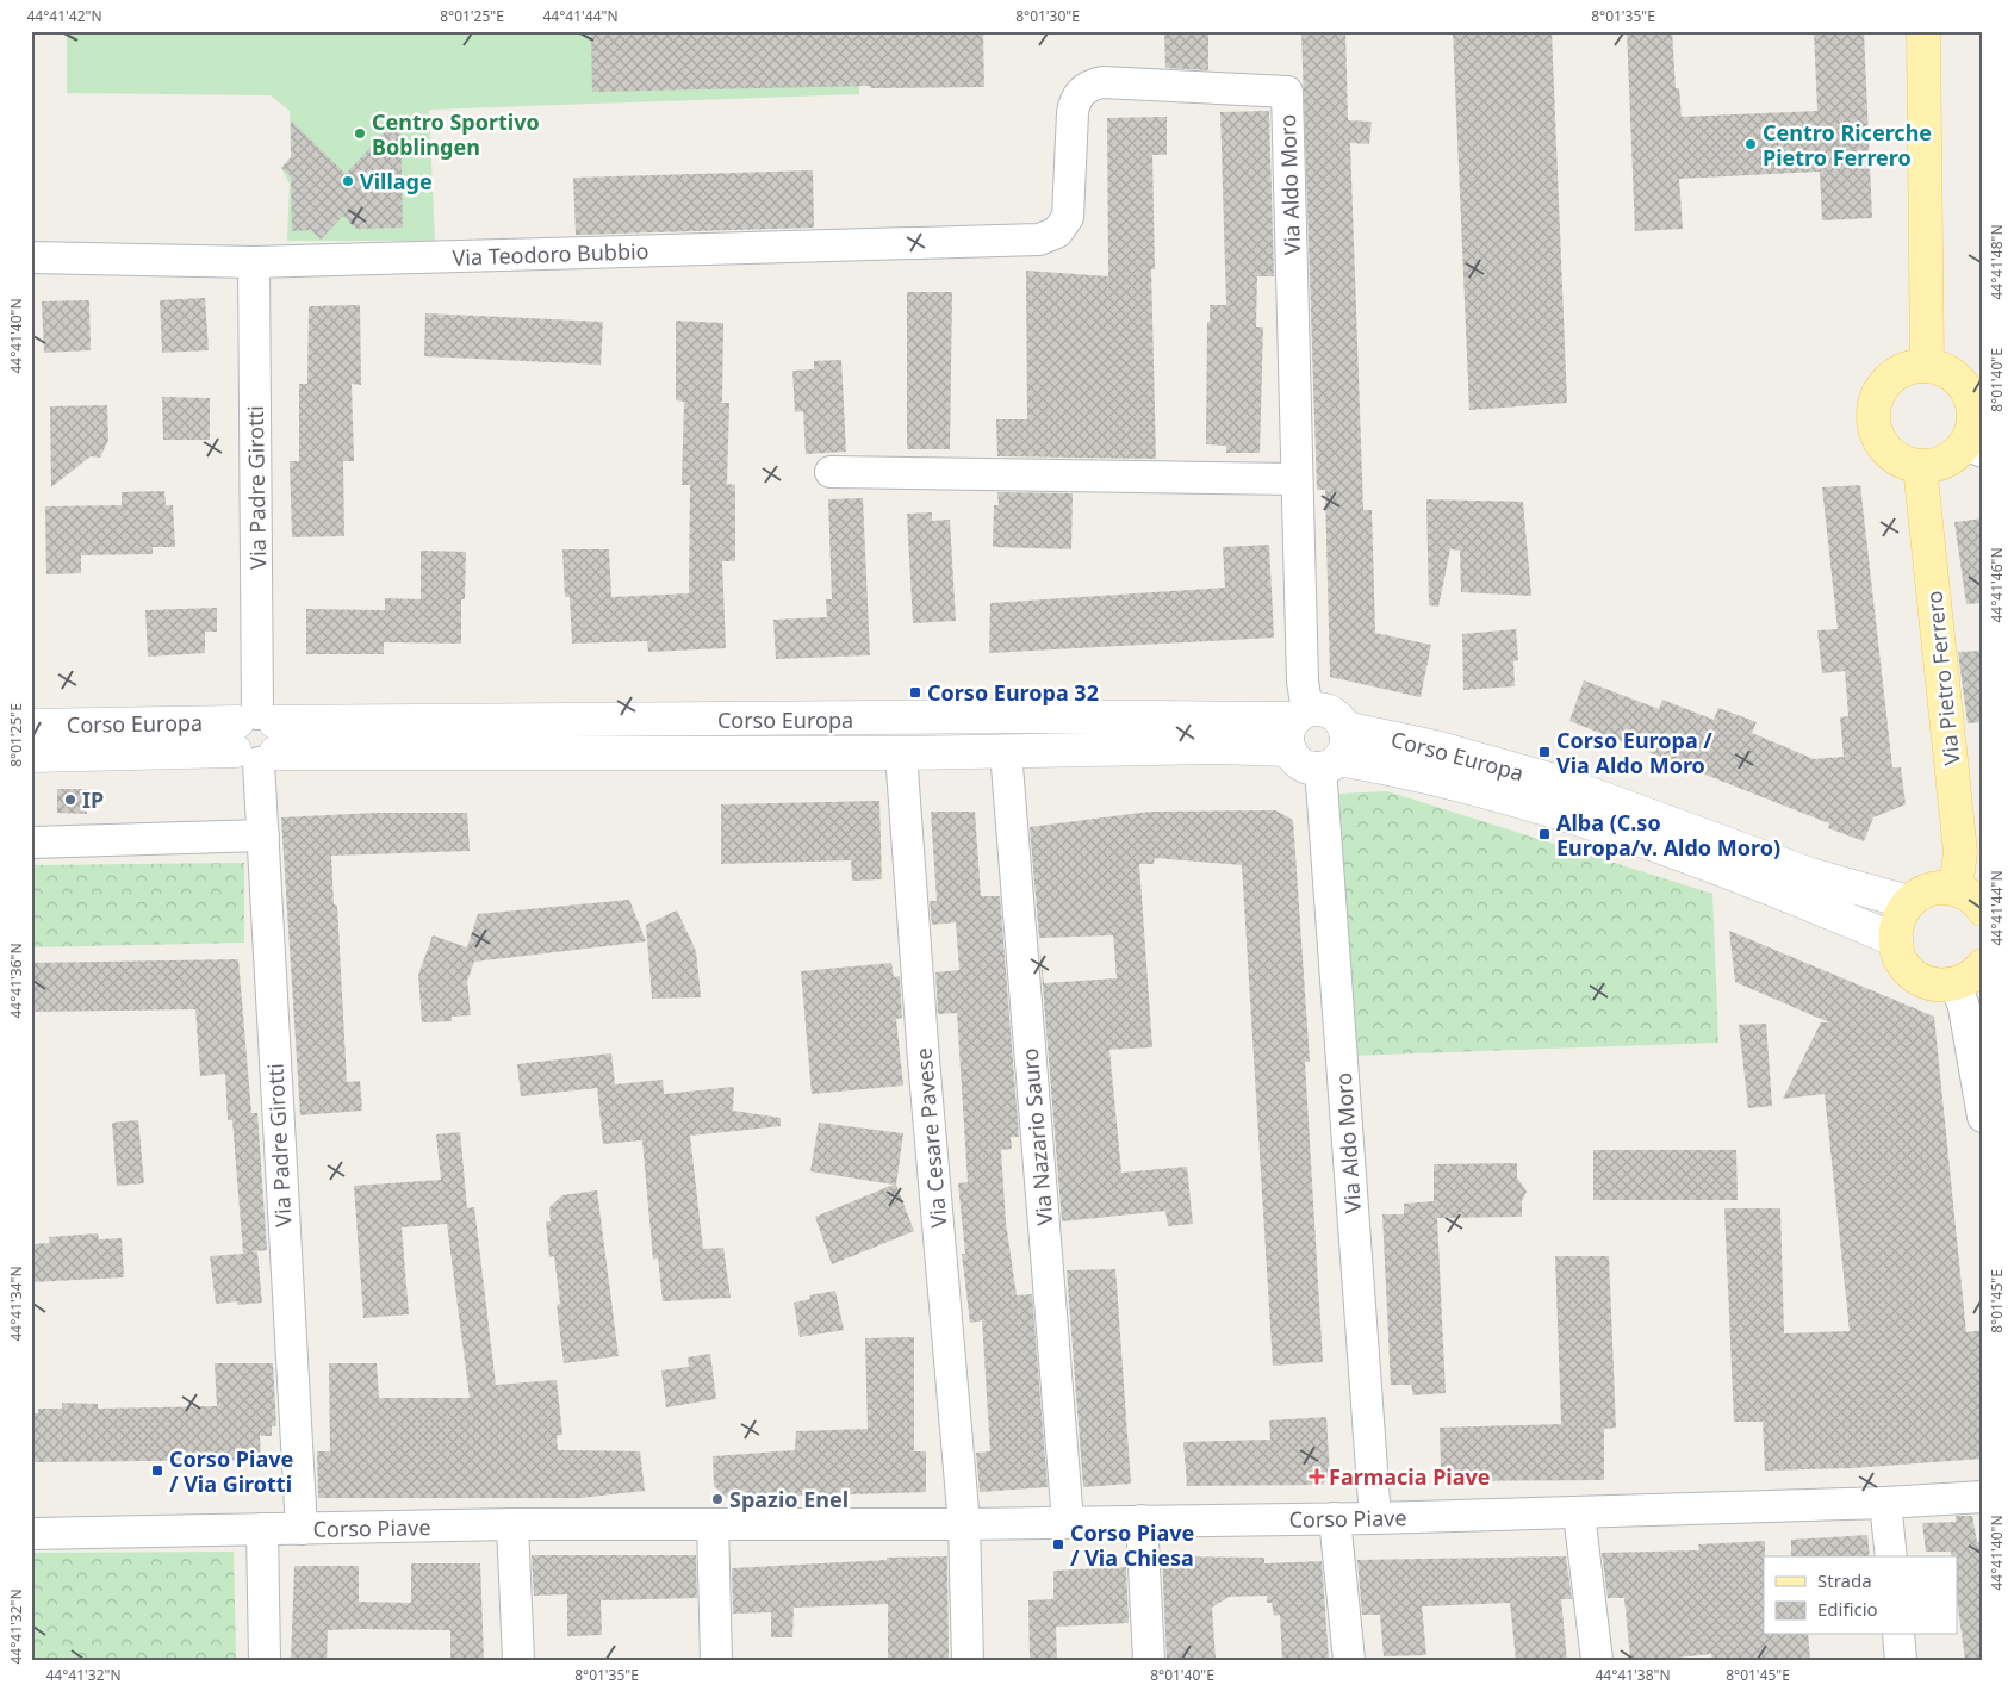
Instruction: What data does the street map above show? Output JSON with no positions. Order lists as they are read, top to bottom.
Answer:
{
  "streets": {
    "main road": ["Via Pietro Ferrero", "Corso Europa"],
    "street": [
      "Via Aldo Moro",
      "Via Teodoro Bubbio",
      "Via Padre Girotti",
      "Via Nazario Sauro",
      "Via Cesare Pavese",
      "Corso Piave"
    ]
  },
  "crossings": [
    ["Via Aldo Moro", "Via Teodoro Bubbio"],
    ["Via Aldo Moro", "Corso Europa"],
    ["Via Aldo Moro", "Corso Piave"],
    ["Via Teodoro Bubbio", "Via Padre Girotti"],
    ["Via Padre Girotti", "Corso Europa"],
    ["Via Padre Girotti", "Corso Piave"],
    ["Corso Europa", "Via Nazario Sauro"],
    ["Corso Europa", "Via Cesare Pavese"],
    ["Via Nazario Sauro", "Corso Piave"],
    ["Via Cesare Pavese", "Corso Piave"]
  ],
  "places": {
    "other": [
      "Centro Sportivo Boblingen",
      "Centro Ricerche Pietro Ferrero",
      "Village",
      "IP",
      "Spazio Enel"
    ],
    "transit": [
      "Corso Europa 32",
      "Corso Europa / Via Aldo Moro",
      "Alba (C.so Europa/v. Aldo Moro)",
      "Corso Piave / Via Girotti",
      "Corso Piave / Via Chiesa"
    ],
    "health": ["Farmacia Piave"]
  },
  "legend": ["Strada", "Edificio"],
  "coordinates": [
    "44°41'42\"N",
    "8°01'25\"E",
    "44°41'44\"N",
    "8°01'30\"E",
    "8°01'35\"E",
    "44°41'48\"N",
    "44°41'40\"N",
    "8°01'40\"E",
    "44°41'46\"N",
    "44°41'36\"N",
    "8°01'45\"E",
    "44°41'34\"N",
    "44°41'32\"N",
    "44°41'38\"N"
  ]
}
